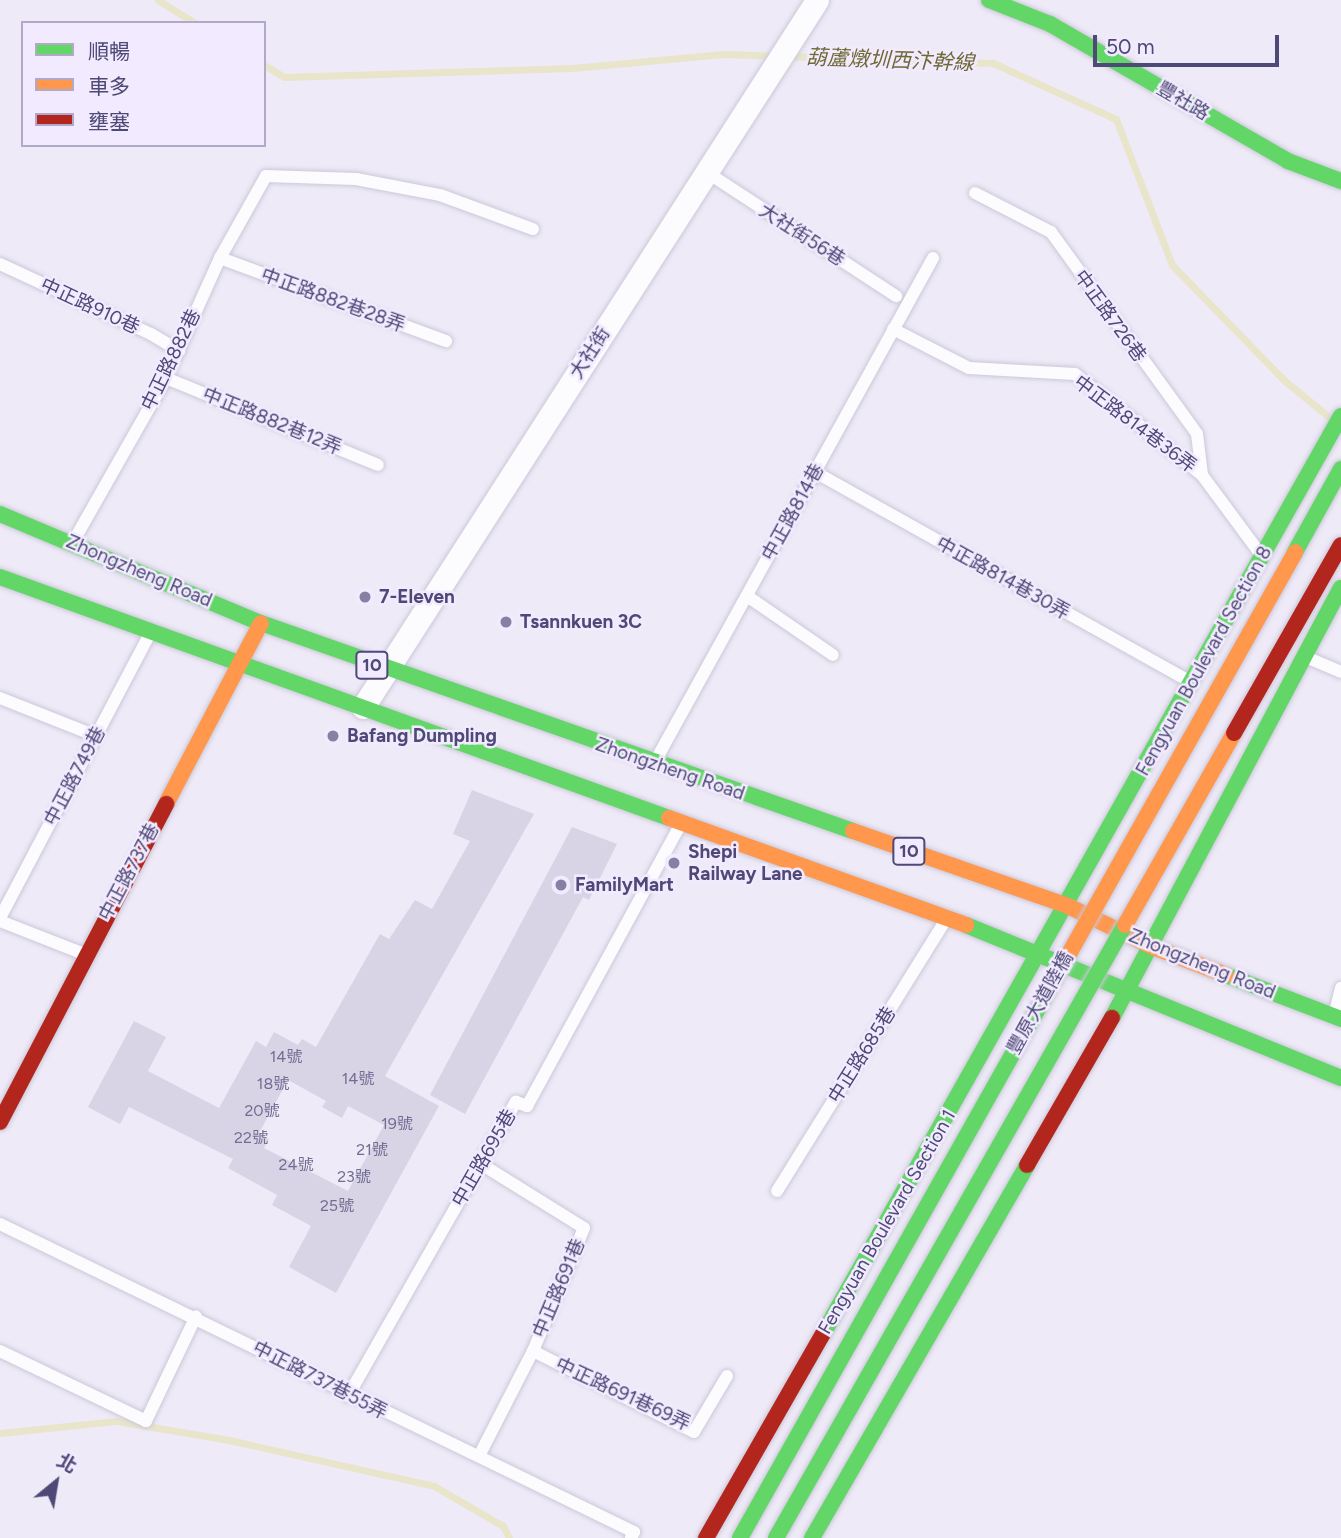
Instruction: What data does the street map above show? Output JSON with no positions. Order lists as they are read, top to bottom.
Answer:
{
  "streets": {
    "street": [
      "豐社路",
      "大社街",
      "Zhongzheng Road",
      "Fengyuan Boulevard Section 8",
      "10",
      "中正路737巷",
      "豐原大道陸橋",
      "Fengyuan Boulevard Section 1"
    ],
    "lane": [
      "大社街56巷",
      "中正路882巷28弄",
      "中正路910巷",
      "中正路726巷",
      "中正路882巷",
      "中正路882巷12弄",
      "中正路814巷36弄",
      "中正路814巷",
      "中正路814巷30弄",
      "中正路749巷",
      "中正路685巷",
      "中正路695巷",
      "中正路691巷",
      "中正路737巷55弄",
      "中正路691巷69弄"
    ]
  },
  "crossings": [
    ["大社街56巷", "大社街"],
    ["中正路882巷28弄", "中正路882巷"],
    ["中正路910巷", "中正路882巷"],
    ["中正路726巷", "中正路814巷36弄"],
    ["大社街", "Zhongzheng Road"],
    ["大社街", "10"],
    ["中正路882巷", "中正路882巷12弄"],
    ["中正路882巷", "Zhongzheng Road"],
    ["中正路814巷36弄", "中正路814巷"],
    ["中正路814巷36弄", "Fengyuan Boulevard Section 8"],
    ["中正路814巷", "Zhongzheng Road"],
    ["中正路814巷", "中正路814巷30弄"],
    ["Zhongzheng Road", "Fengyuan Boulevard Section 8"],
    ["Zhongzheng Road", "中正路737巷"],
    ["Zhongzheng Road", "Fengyuan Boulevard Section 1"],
    ["中正路814巷30弄", "Fengyuan Boulevard Section 8"],
    ["Fengyuan Boulevard Section 8", "Fengyuan Boulevard Section 1"],
    ["10", "中正路749巷"],
    ["10", "中正路737巷"],
    ["10", "中正路685巷"],
    ["10", "中正路695巷"],
    ["10", "Fengyuan Boulevard Section 1"],
    ["中正路695巷", "中正路691巷"],
    ["中正路695巷", "中正路737巷55弄"],
    ["中正路691巷", "中正路737巷55弄"],
    ["中正路691巷", "中正路691巷69弄"]
  ],
  "water": ["葫蘆燉圳西汴幹線"],
  "places": [
    "7-Eleven",
    "Tsannkuen 3C",
    "Bafang Dumpling",
    "Shepi Railway Lane",
    "FamilyMart"
  ],
  "house_numbers": [
    "14號",
    "14號",
    "18號",
    "20號",
    "19號",
    "22號",
    "21號",
    "24號",
    "23號",
    "25號"
  ],
  "legend": ["順暢", "車多", "壅塞"],
  "scale_bar": "50 m",
  "north": "top right"
}
